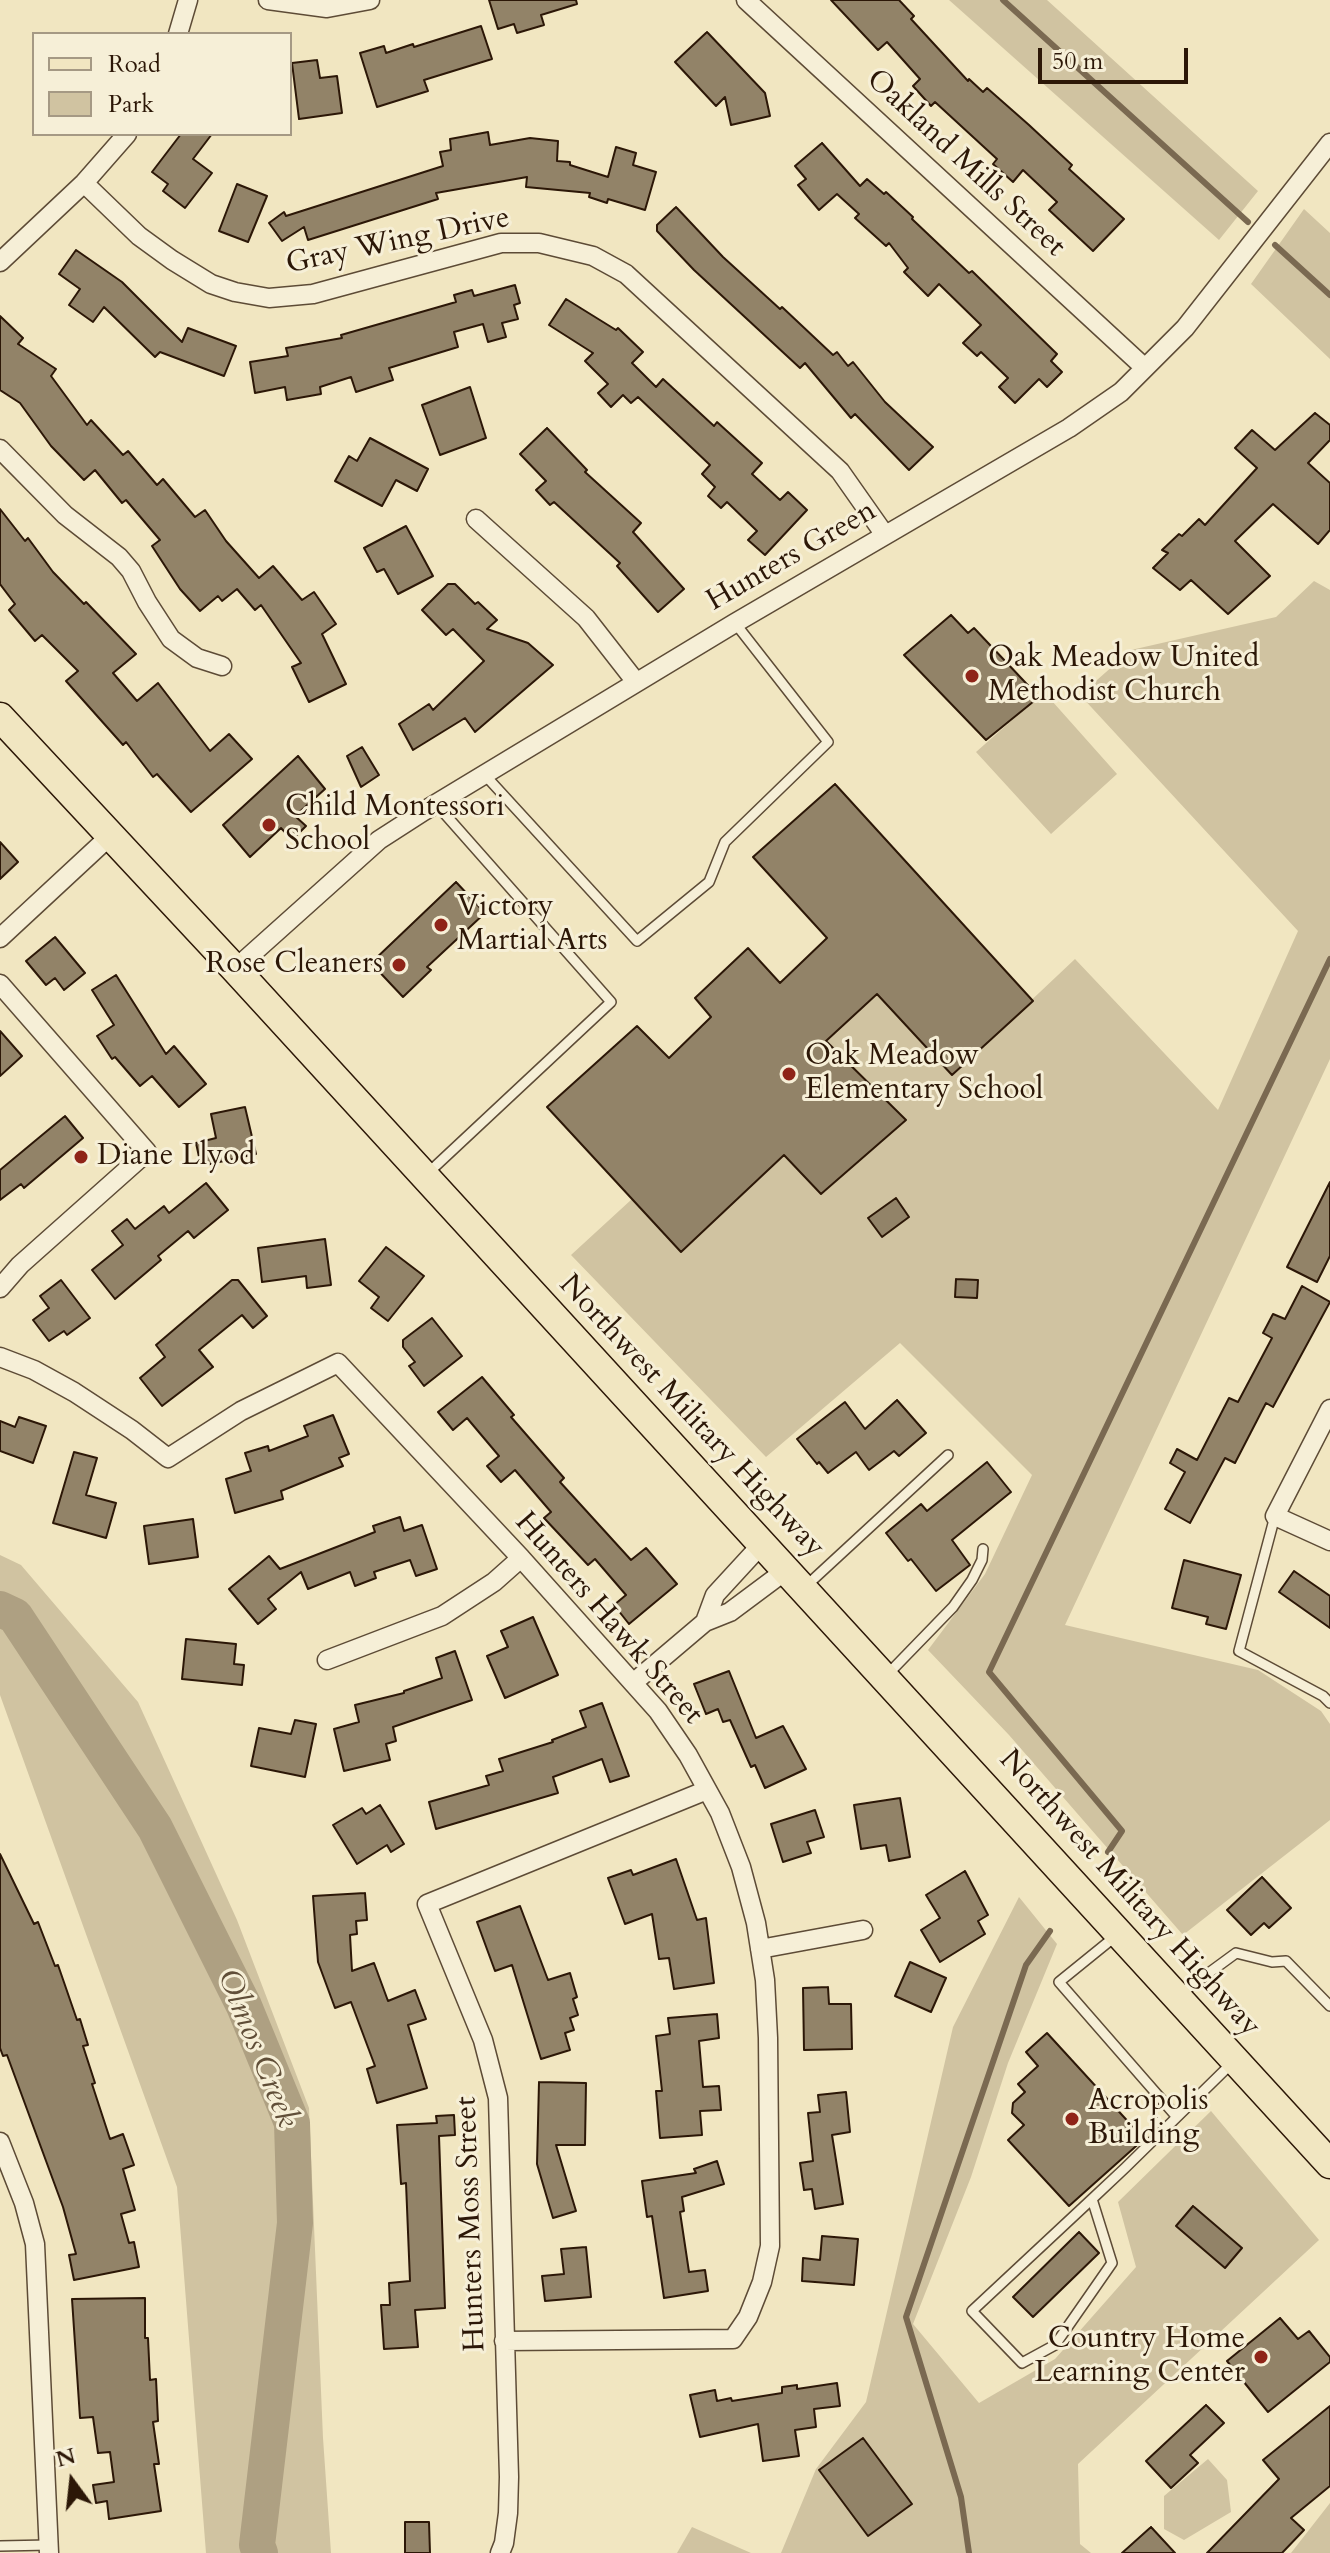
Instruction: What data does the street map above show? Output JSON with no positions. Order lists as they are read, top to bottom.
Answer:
{
  "streets": {
    "main road": ["Northwest Military Highway"],
    "street": [
      "Oakland Mills Street",
      "Gray Wing Drive",
      "Hunters Green",
      "Hunters Hawk Street",
      "Hunters Moss Street"
    ]
  },
  "crossings": [
    ["Oakland Mills Street", "Hunters Green"],
    ["Gray Wing Drive", "Hunters Green"],
    ["Hunters Green", "Northwest Military Highway"],
    ["Hunters Hawk Street", "Hunters Moss Street"]
  ],
  "water": ["Olmos Creek"],
  "places": [
    "Oak Meadow United Methodist Church",
    "Child Montessori School",
    "Victory Martial Arts",
    "Rose Cleaners",
    "Oak Meadow Elementary School",
    "Diane Llyod",
    "Acropolis Building",
    "Country Home Learning Center"
  ],
  "legend": ["Road", "Park"],
  "scale_bar": "50 m",
  "north": "top"
}
